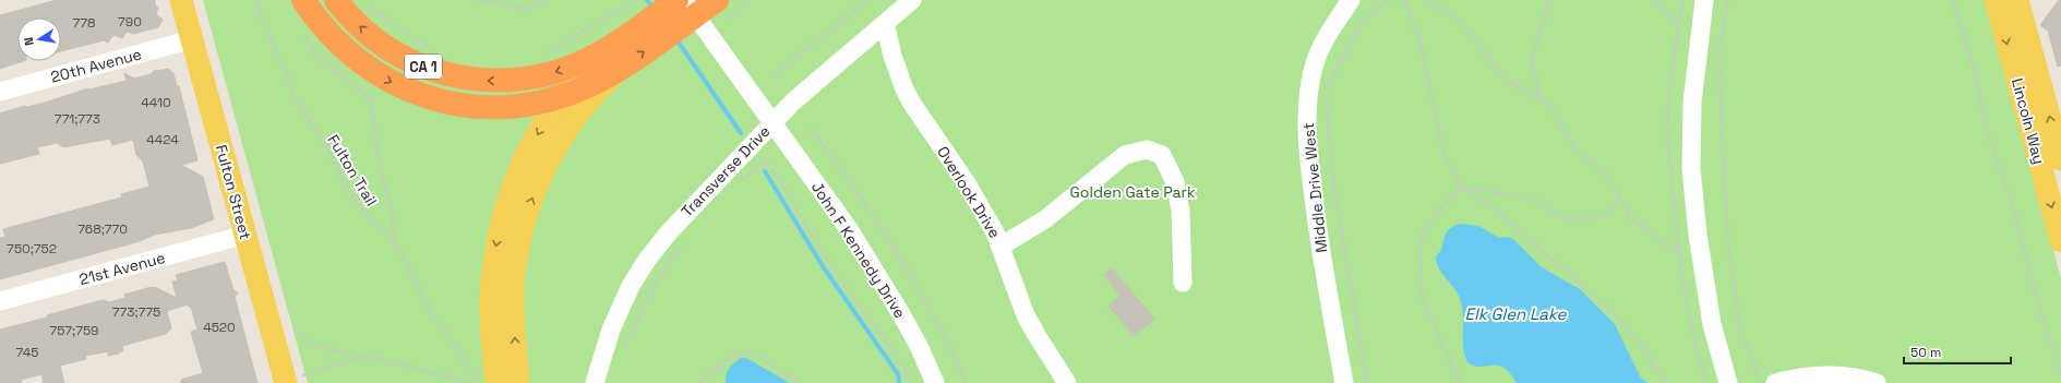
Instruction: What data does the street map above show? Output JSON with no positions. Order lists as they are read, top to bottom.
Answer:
{
  "streets": {
    "highway": ["CA 1"],
    "main road": ["Lincoln Way", "Fulton Street"],
    "street": [
      "20th Avenue",
      "Transverse Drive",
      "Middle Drive West",
      "Overlook Drive",
      "John F Kennedy Drive",
      "21st Avenue"
    ],
    "path": ["Fulton Trail"]
  },
  "crossings": [
    ["20th Avenue", "Fulton Street"],
    ["Transverse Drive", "Overlook Drive"],
    ["Transverse Drive", "John F Kennedy Drive"],
    ["Fulton Street", "21st Avenue"]
  ],
  "water": ["Elk Glen Lake"],
  "parks": ["Golden Gate Park"],
  "house_numbers": [
    "790",
    "778",
    "4410",
    "771;773",
    "4424",
    "768;770",
    "750;752",
    "773;775",
    "4520",
    "757;759",
    "745"
  ],
  "scale_bar": "50 m",
  "north": "left"
}
